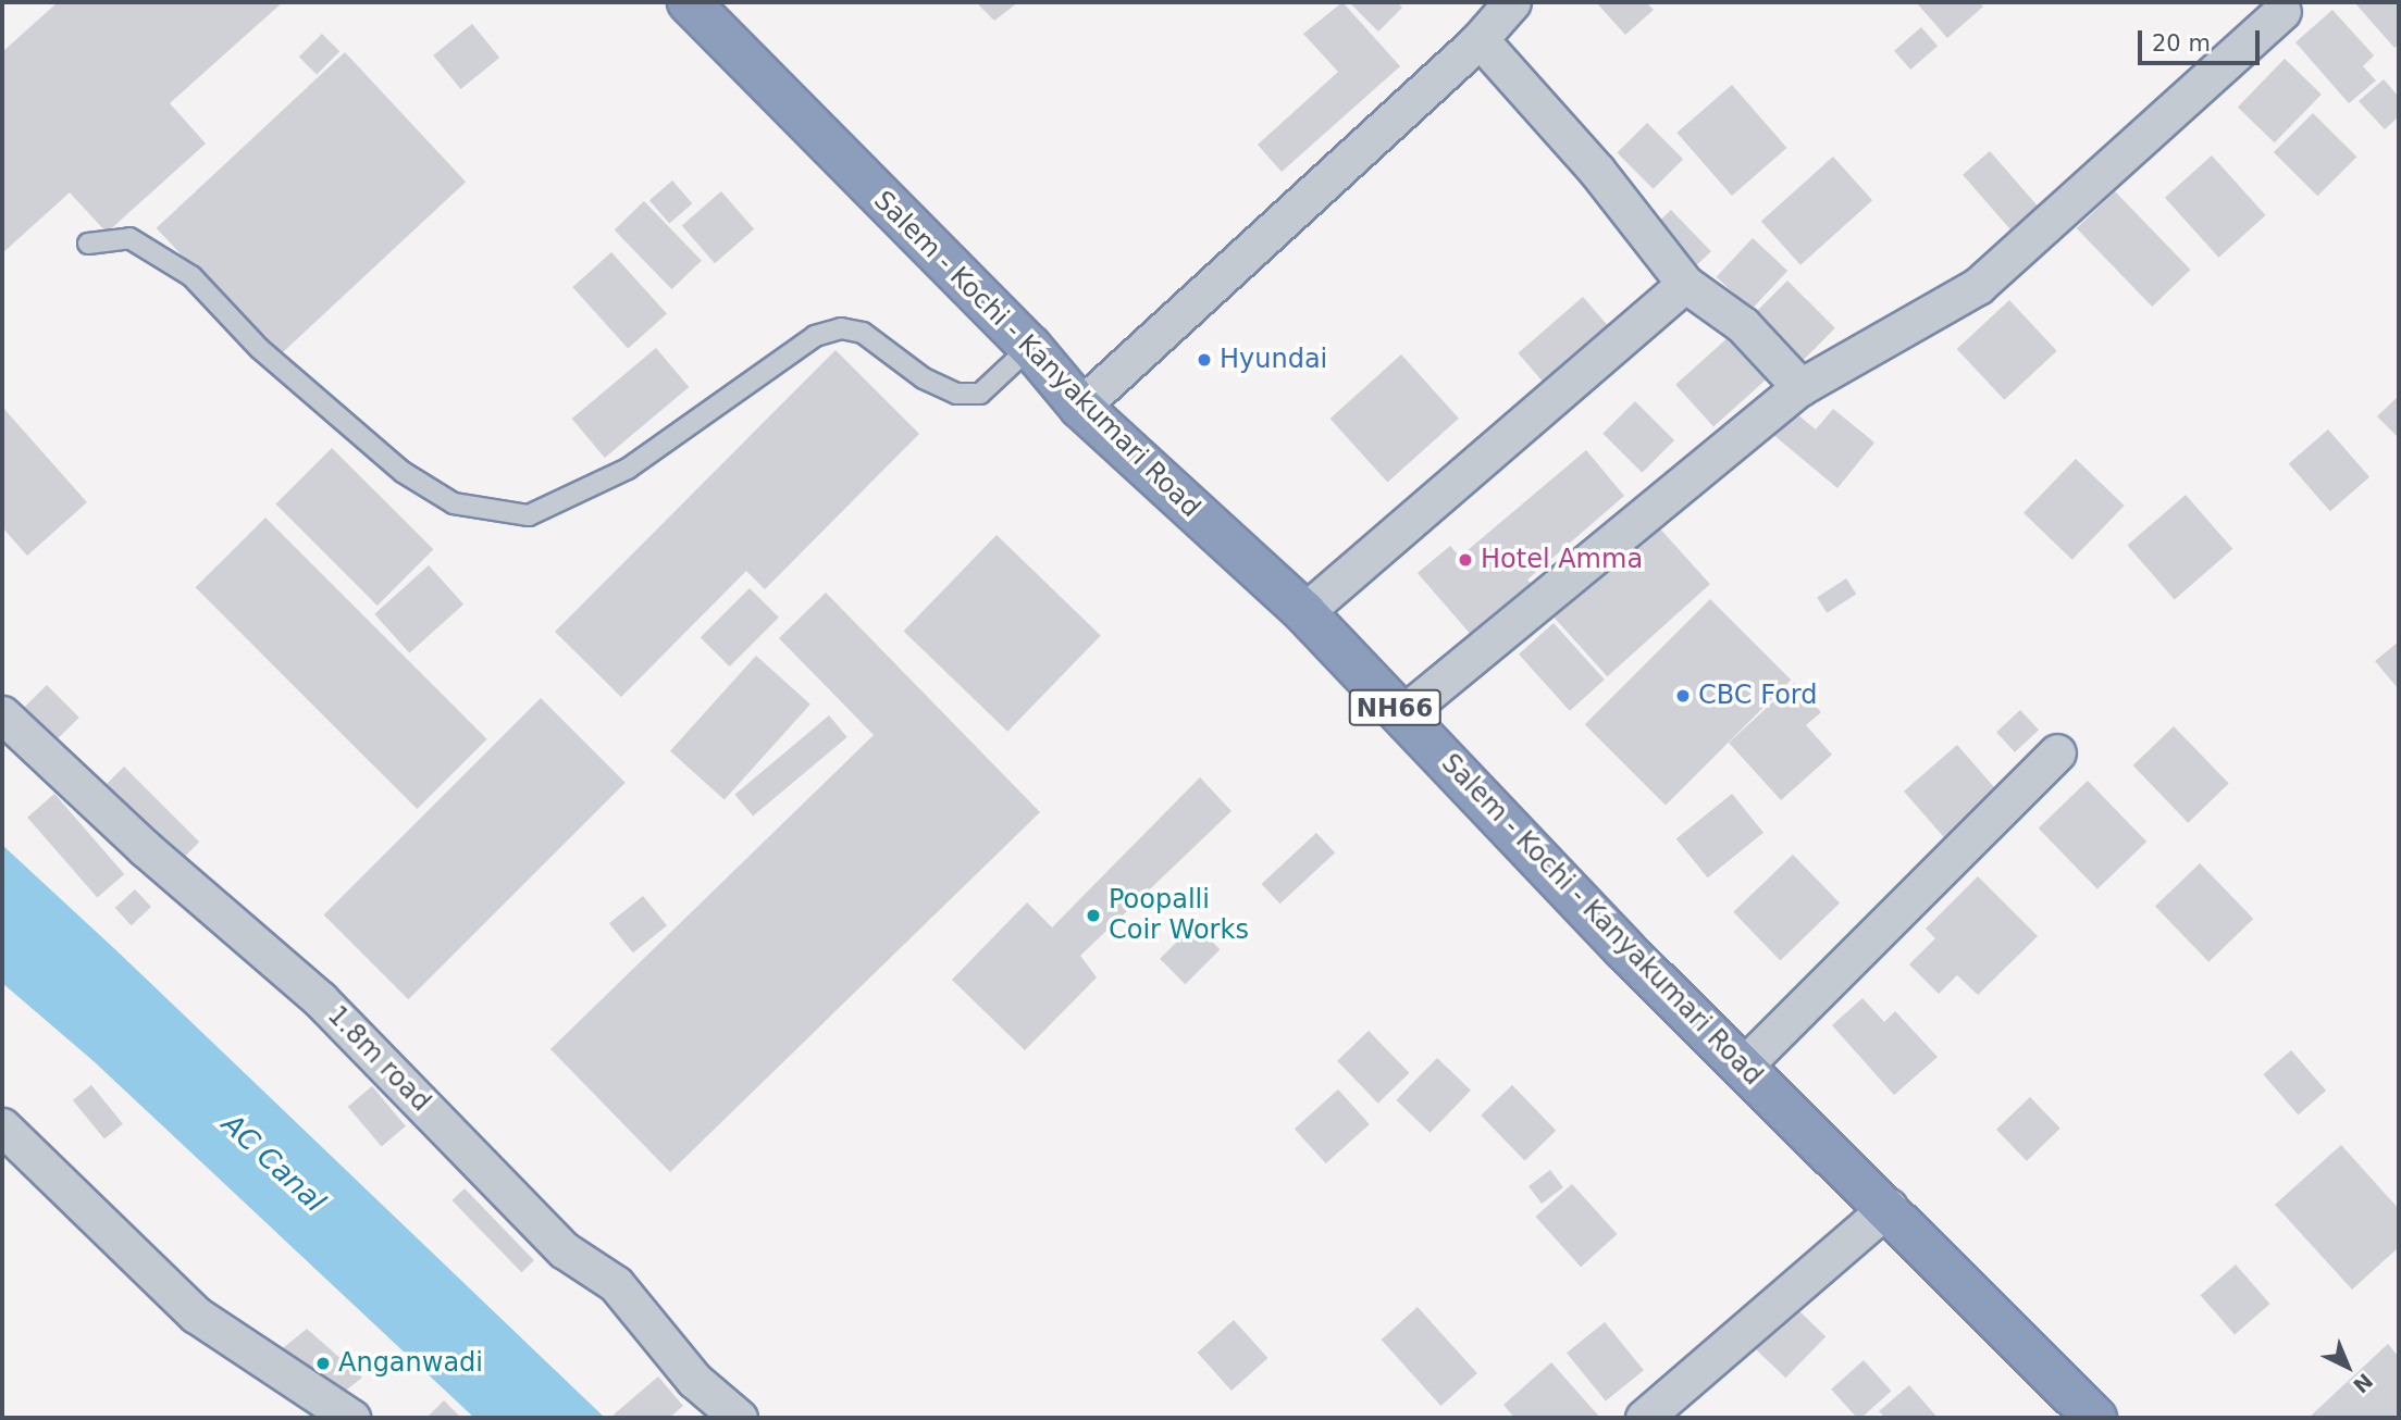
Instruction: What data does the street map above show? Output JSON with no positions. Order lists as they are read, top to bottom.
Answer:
{
  "streets": {
    "highway": ["Salem - Kochi - Kanyakumari Road", "NH66"],
    "street": ["1.8m road"]
  },
  "water": ["AC Canal"],
  "places": [
    "Hyundai",
    "Hotel Amma",
    "CBC Ford",
    "Poopalli Coir Works",
    "Anganwadi"
  ],
  "scale_bar": "20 m",
  "north": "bottom right"
}
